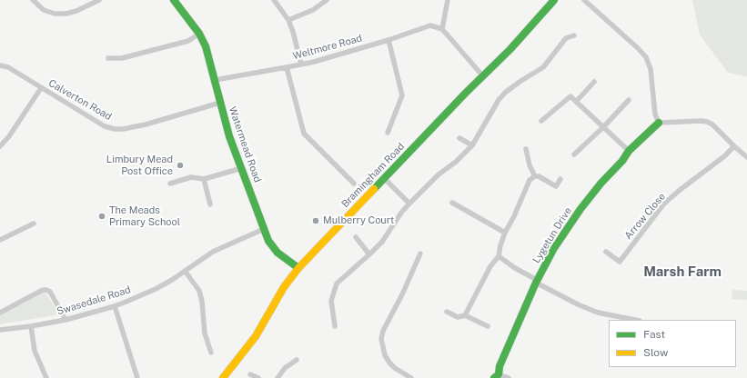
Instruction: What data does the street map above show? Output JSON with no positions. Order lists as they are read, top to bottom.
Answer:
{
  "streets": {
    "street": [
      "Weltmore Road",
      "Calverton Road",
      "Watermead Road",
      "Bramingham Road",
      "Arrow Close",
      "Lygetun Drive",
      "Swasedale Road"
    ]
  },
  "crossings": [
    ["Weltmore Road", "Watermead Road"],
    ["Calverton Road", "Watermead Road"],
    ["Watermead Road", "Bramingham Road"],
    ["Watermead Road", "Swasedale Road"]
  ],
  "districts": ["Marsh Farm"],
  "places": ["Limbury Mead Post Office", "The Meads Primary School", "Mulberry Court"],
  "legend": ["Fast", "Slow"]
}
